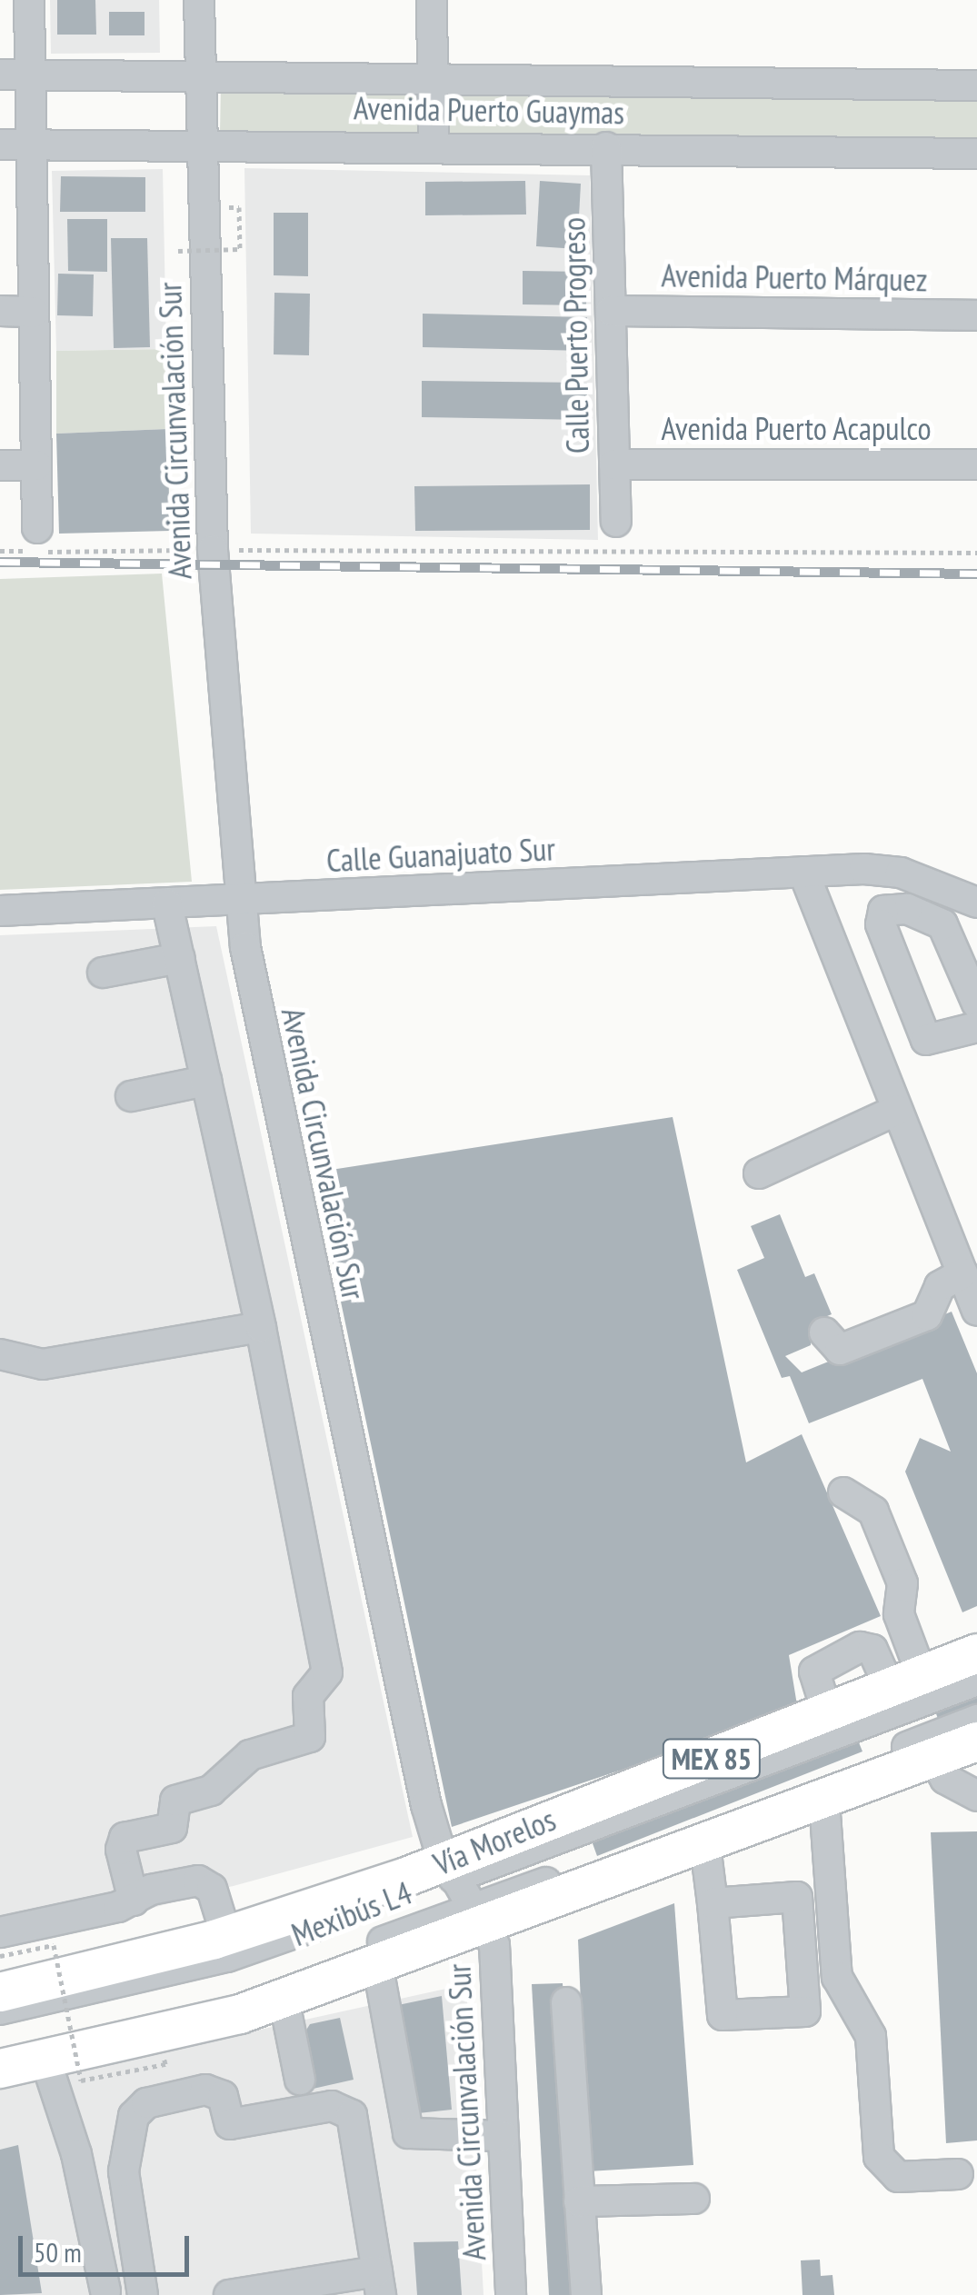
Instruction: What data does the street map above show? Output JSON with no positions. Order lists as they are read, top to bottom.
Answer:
{
  "streets": {
    "main road": ["MEX 85", "Vía Morelos"],
    "street": [
      "Avenida Puerto Guaymas",
      "Avenida Puerto Márquez",
      "Calle Puerto Progreso",
      "Avenida Puerto Acapulco",
      "Avenida Circunvalación Sur",
      "Calle Guanajuato Sur",
      "Mexibús L4"
    ]
  },
  "crossings": [
    ["Avenida Puerto Guaymas", "Calle Puerto Progreso"],
    ["Avenida Puerto Guaymas", "Avenida Circunvalación Sur"],
    ["Avenida Puerto Márquez", "Calle Puerto Progreso"],
    ["Calle Puerto Progreso", "Avenida Puerto Acapulco"],
    ["Avenida Circunvalación Sur", "Calle Guanajuato Sur"],
    ["Avenida Circunvalación Sur", "MEX 85"],
    ["Avenida Circunvalación Sur", "Vía Morelos"],
    ["Avenida Circunvalación Sur", "Mexibús L4"],
    ["MEX 85", "Mexibús L4"],
    ["Vía Morelos", "Mexibús L4"]
  ],
  "scale_bar": "50 m"
}
